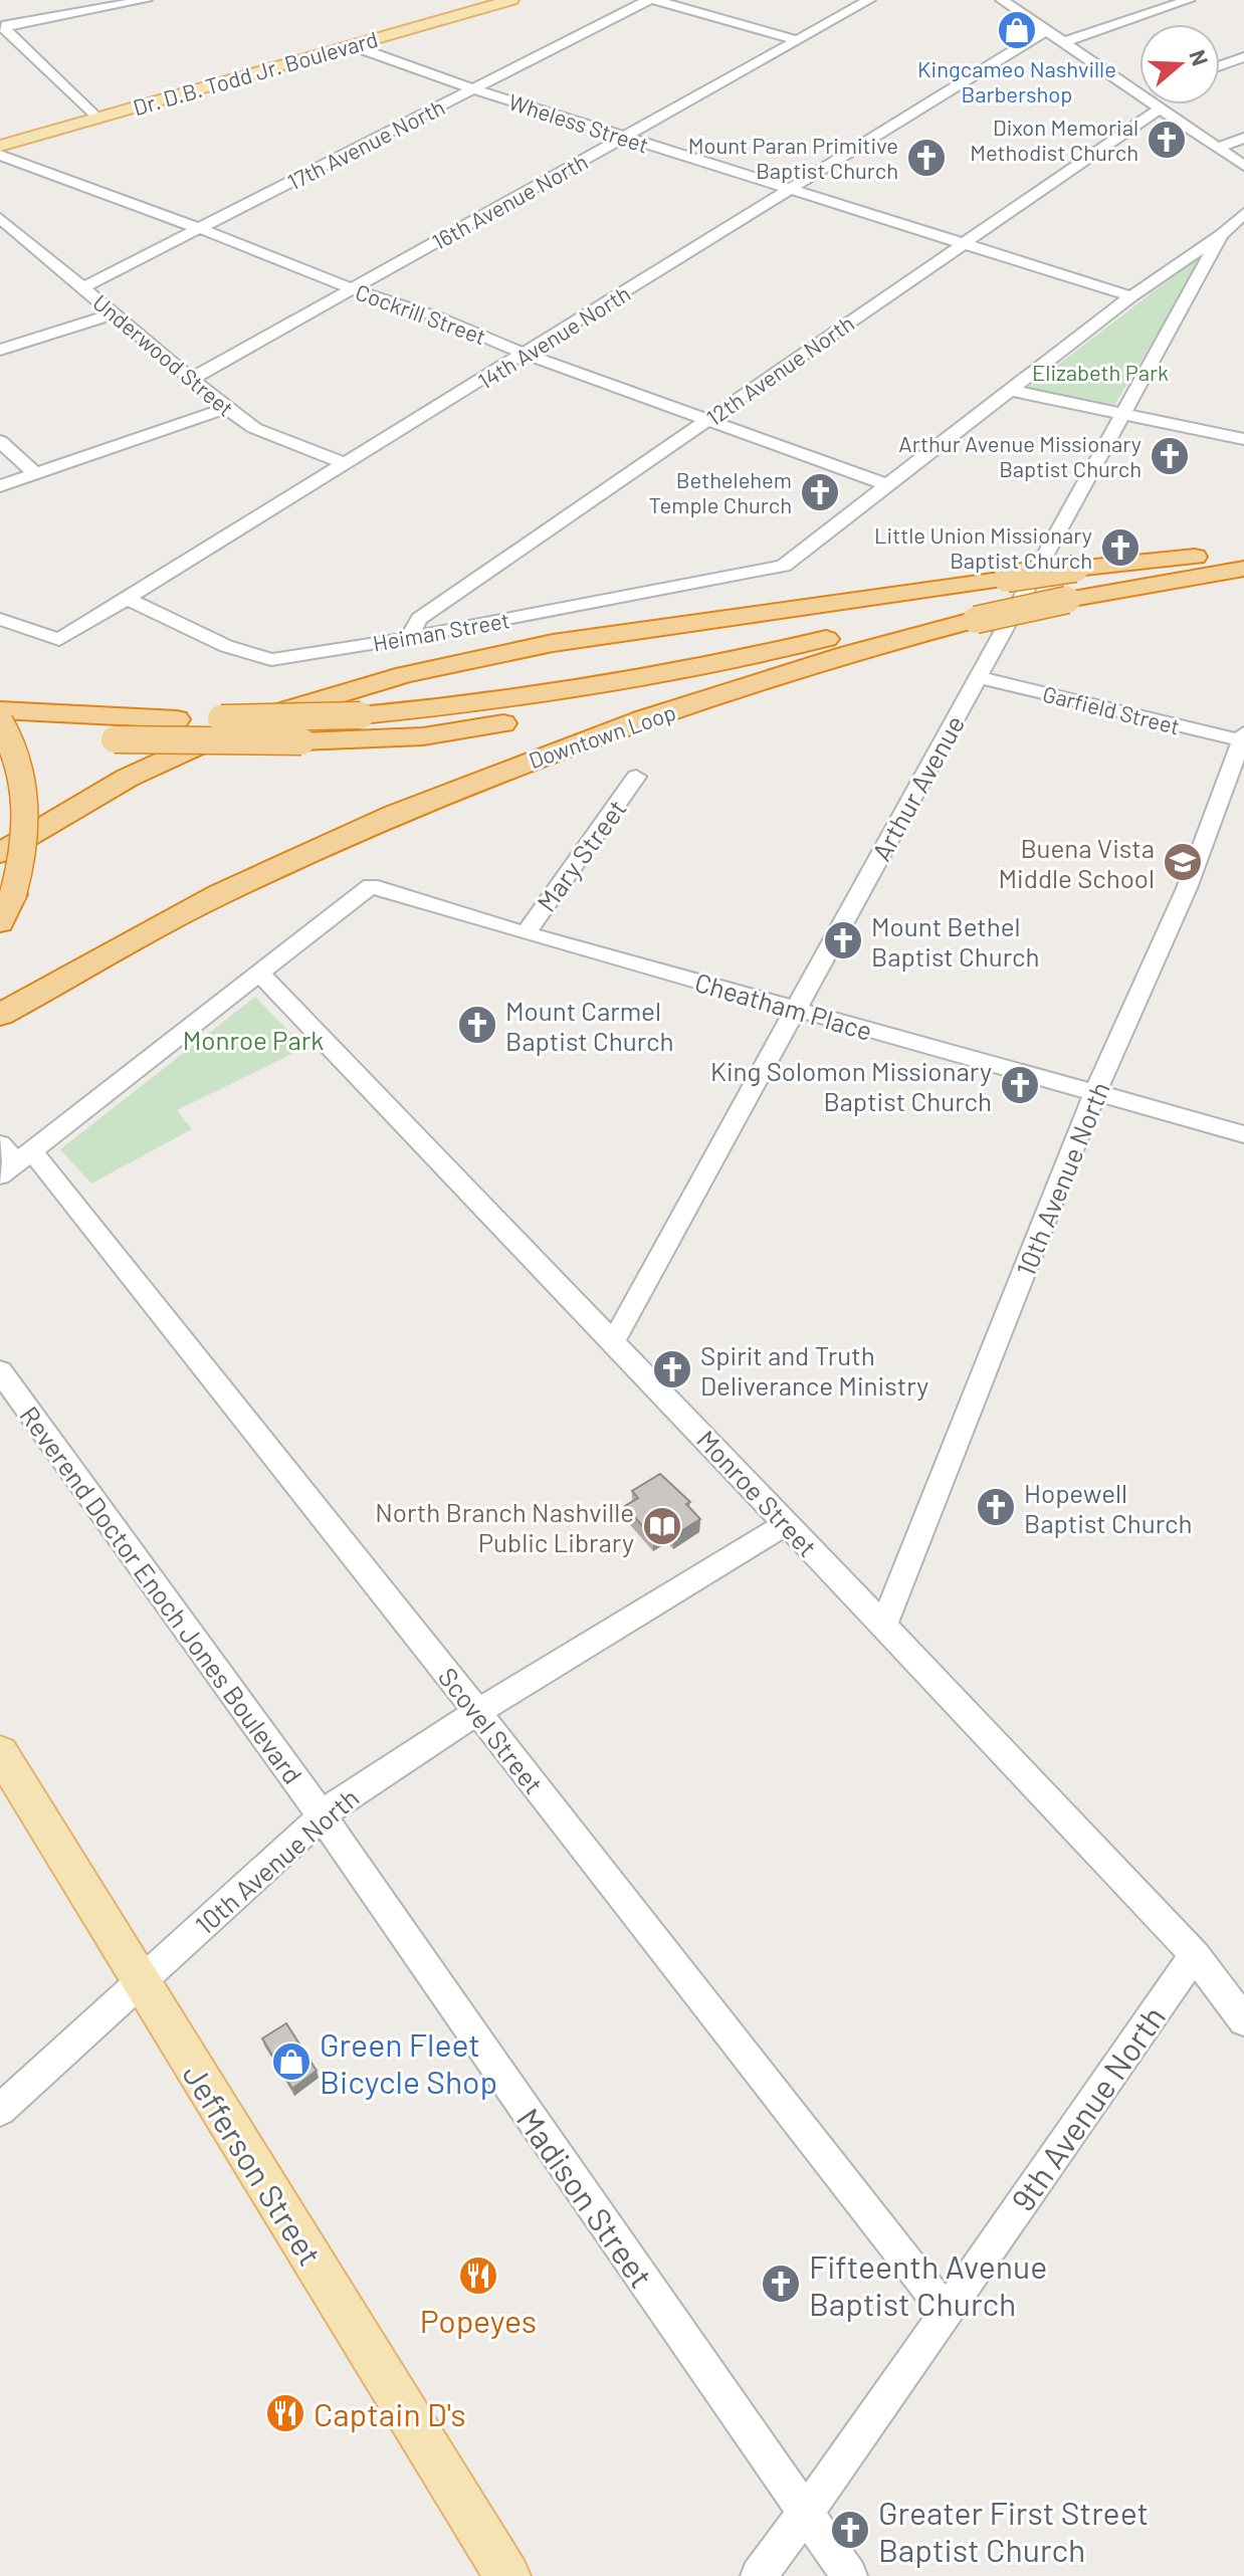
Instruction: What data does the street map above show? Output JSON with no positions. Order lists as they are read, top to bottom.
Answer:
{
  "streets": {
    "highway": ["Downtown Loop"],
    "main road": ["Dr. D.B. Todd Jr. Boulevard", "Jefferson Street"],
    "street": [
      "Wheless Street",
      "17th Avenue North",
      "16th Avenue North",
      "Cockrill Street",
      "14th Avenue North",
      "Underwood Street",
      "12th Avenue North",
      "Heiman Street",
      "Garfield Street",
      "Arthur Avenue",
      "Mary Street",
      "Cheatham Place",
      "10th Avenue North",
      "Monroe Street",
      "Reverend Doctor Enoch Jones Boulevard",
      "Scovel Street",
      "9th Avenue North",
      "Madison Street"
    ]
  },
  "crossings": [
    ["Dr. D.B. Todd Jr. Boulevard", "Wheless Street"],
    ["Wheless Street", "17th Avenue North"],
    ["Wheless Street", "16th Avenue North"],
    ["Wheless Street", "14th Avenue North"],
    ["Wheless Street", "12th Avenue North"],
    ["Wheless Street", "Heiman Street"],
    ["17th Avenue North", "Cockrill Street"],
    ["17th Avenue North", "Underwood Street"],
    ["16th Avenue North", "Cockrill Street"],
    ["16th Avenue North", "Underwood Street"],
    ["Cockrill Street", "14th Avenue North"],
    ["Cockrill Street", "12th Avenue North"],
    ["Cockrill Street", "Heiman Street"],
    ["14th Avenue North", "Underwood Street"],
    ["14th Avenue North", "Heiman Street"],
    ["12th Avenue North", "Heiman Street"],
    ["Heiman Street", "Arthur Avenue"],
    ["Garfield Street", "Arthur Avenue"],
    ["Garfield Street", "10th Avenue North"],
    ["Arthur Avenue", "Cheatham Place"],
    ["Arthur Avenue", "Monroe Street"],
    ["Mary Street", "Cheatham Place"],
    ["Cheatham Place", "10th Avenue North"],
    ["Cheatham Place", "Monroe Street"],
    ["10th Avenue North", "Monroe Street"],
    ["10th Avenue North", "Reverend Doctor Enoch Jones Boulevard"],
    ["10th Avenue North", "Scovel Street"],
    ["10th Avenue North", "Jefferson Street"],
    ["10th Avenue North", "Madison Street"],
    ["Monroe Street", "9th Avenue North"],
    ["Reverend Doctor Enoch Jones Boulevard", "Madison Street"],
    ["Scovel Street", "9th Avenue North"],
    ["9th Avenue North", "Madison Street"]
  ],
  "parks": ["Elizabeth Park", "Monroe Park"],
  "places": {
    "shop": ["Kingcameo Nashville Barbershop", "Green Fleet Bicycle Shop"],
    "church": [
      "Dixon Memorial Methodist Church",
      "Mount Paran Primitive Baptist Church",
      "Arthur Avenue Missionary Baptist Church",
      "Bethelehem Temple Church",
      "Little Union Missionary Baptist Church",
      "Mount Bethel Baptist Church",
      "Mount Carmel Baptist Church",
      "King Solomon Missionary Baptist Church",
      "Spirit and Truth Deliverance Ministry",
      "Hopewell Baptist Church",
      "Fifteenth Avenue Baptist Church",
      "Greater First Street Baptist Church"
    ],
    "school or university": ["Buena Vista Middle School"],
    "library": ["North Branch Nashville Public Library"],
    "restaurant": ["Popeyes", "Captain D's"]
  },
  "north": "right"
}
